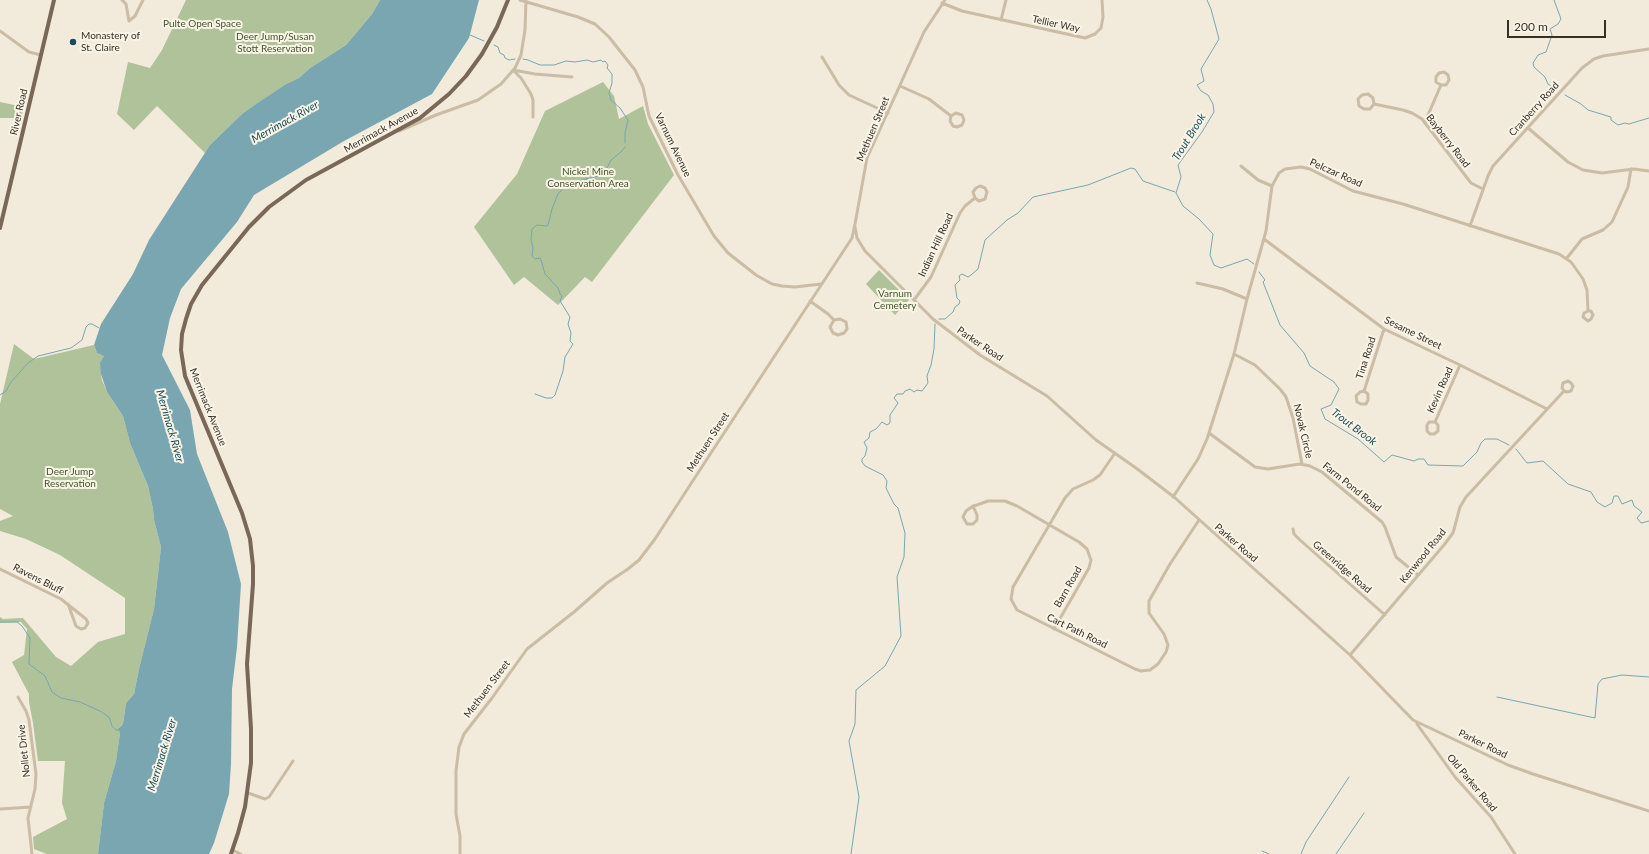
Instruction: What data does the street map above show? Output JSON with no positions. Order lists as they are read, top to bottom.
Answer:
{
  "streets": {
    "main road": ["River Road", "Merrimack Avenue"],
    "street": [
      "Tellier Way",
      "Cranberry Road",
      "Methuen Street",
      "Bayberry Road",
      "Varnum Avenue",
      "Pelczar Road",
      "Indian Hill Road",
      "Sesame Street",
      "Parker Road",
      "Tina Road",
      "Kevin Road",
      "Novak Circle",
      "Farm Pond Road",
      "Kenwood Road",
      "Greenridge Road",
      "Ravens Bluff",
      "Barn Road",
      "Cart Path Road",
      "Nollet Drive",
      "Old Parker Road"
    ]
  },
  "crossings": [
    ["Tellier Way", "Methuen Street"],
    ["Cranberry Road", "Bayberry Road"],
    ["Cranberry Road", "Pelczar Road"],
    ["Methuen Street", "Varnum Avenue"],
    ["Methuen Street", "Parker Road"],
    ["Indian Hill Road", "Parker Road"],
    ["Sesame Street", "Tina Road"],
    ["Sesame Street", "Kevin Road"],
    ["Sesame Street", "Kenwood Road"],
    ["Parker Road", "Kenwood Road"],
    ["Parker Road", "Cart Path Road"],
    ["Parker Road", "Old Parker Road"],
    ["Novak Circle", "Farm Pond Road"],
    ["Farm Pond Road", "Kenwood Road"],
    ["Kenwood Road", "Greenridge Road"],
    ["Barn Road", "Cart Path Road"]
  ],
  "water": ["Merrimack River", "Trout Brook"],
  "parks": [
    "Pulte Open Space",
    "Deer Jump/Susan Stott Reservation",
    "Nickel Mine Conservation Area",
    "Varnum Cemetery",
    "Deer Jump Reservation"
  ],
  "places": ["Monastery of St. Claire"],
  "scale_bar": "200 m"
}
